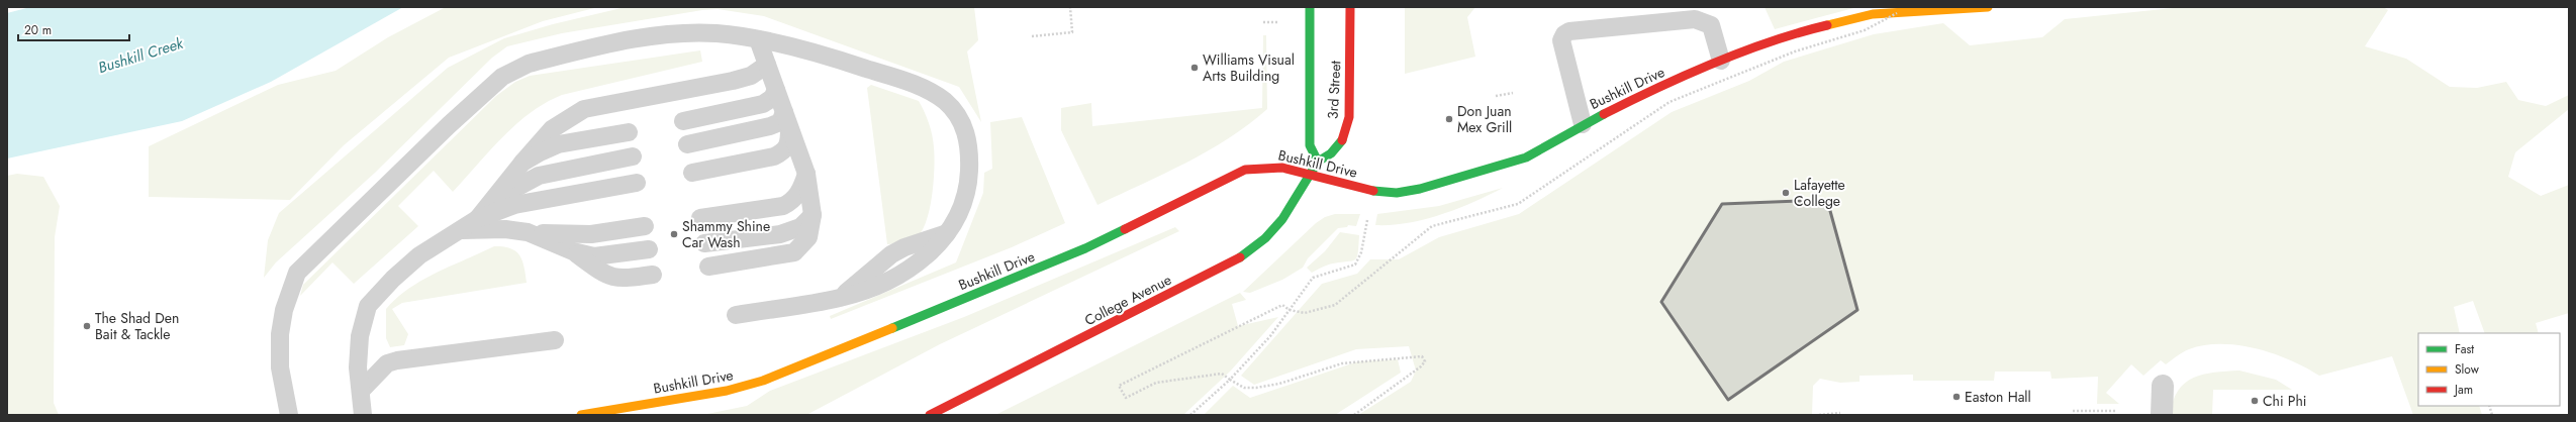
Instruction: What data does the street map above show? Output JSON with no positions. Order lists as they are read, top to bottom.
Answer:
{
  "streets": {
    "street": ["Bushkill Drive", "3rd Street", "College Avenue"]
  },
  "crossings": [
    ["Bushkill Drive", "3rd Street"],
    ["Bushkill Drive", "College Avenue"],
    ["3rd Street", "College Avenue"]
  ],
  "water": ["Bushkill Creek"],
  "places": [
    "Williams Visual Arts Building",
    "Don Juan Mex Grill",
    "Lafayette College",
    "Shammy Shine Car Wash",
    "The Shad Den Bait & Tackle",
    "Easton Hall",
    "Chi Phi"
  ],
  "legend": ["Fast", "Slow", "Jam"],
  "scale_bar": "20 m"
}
